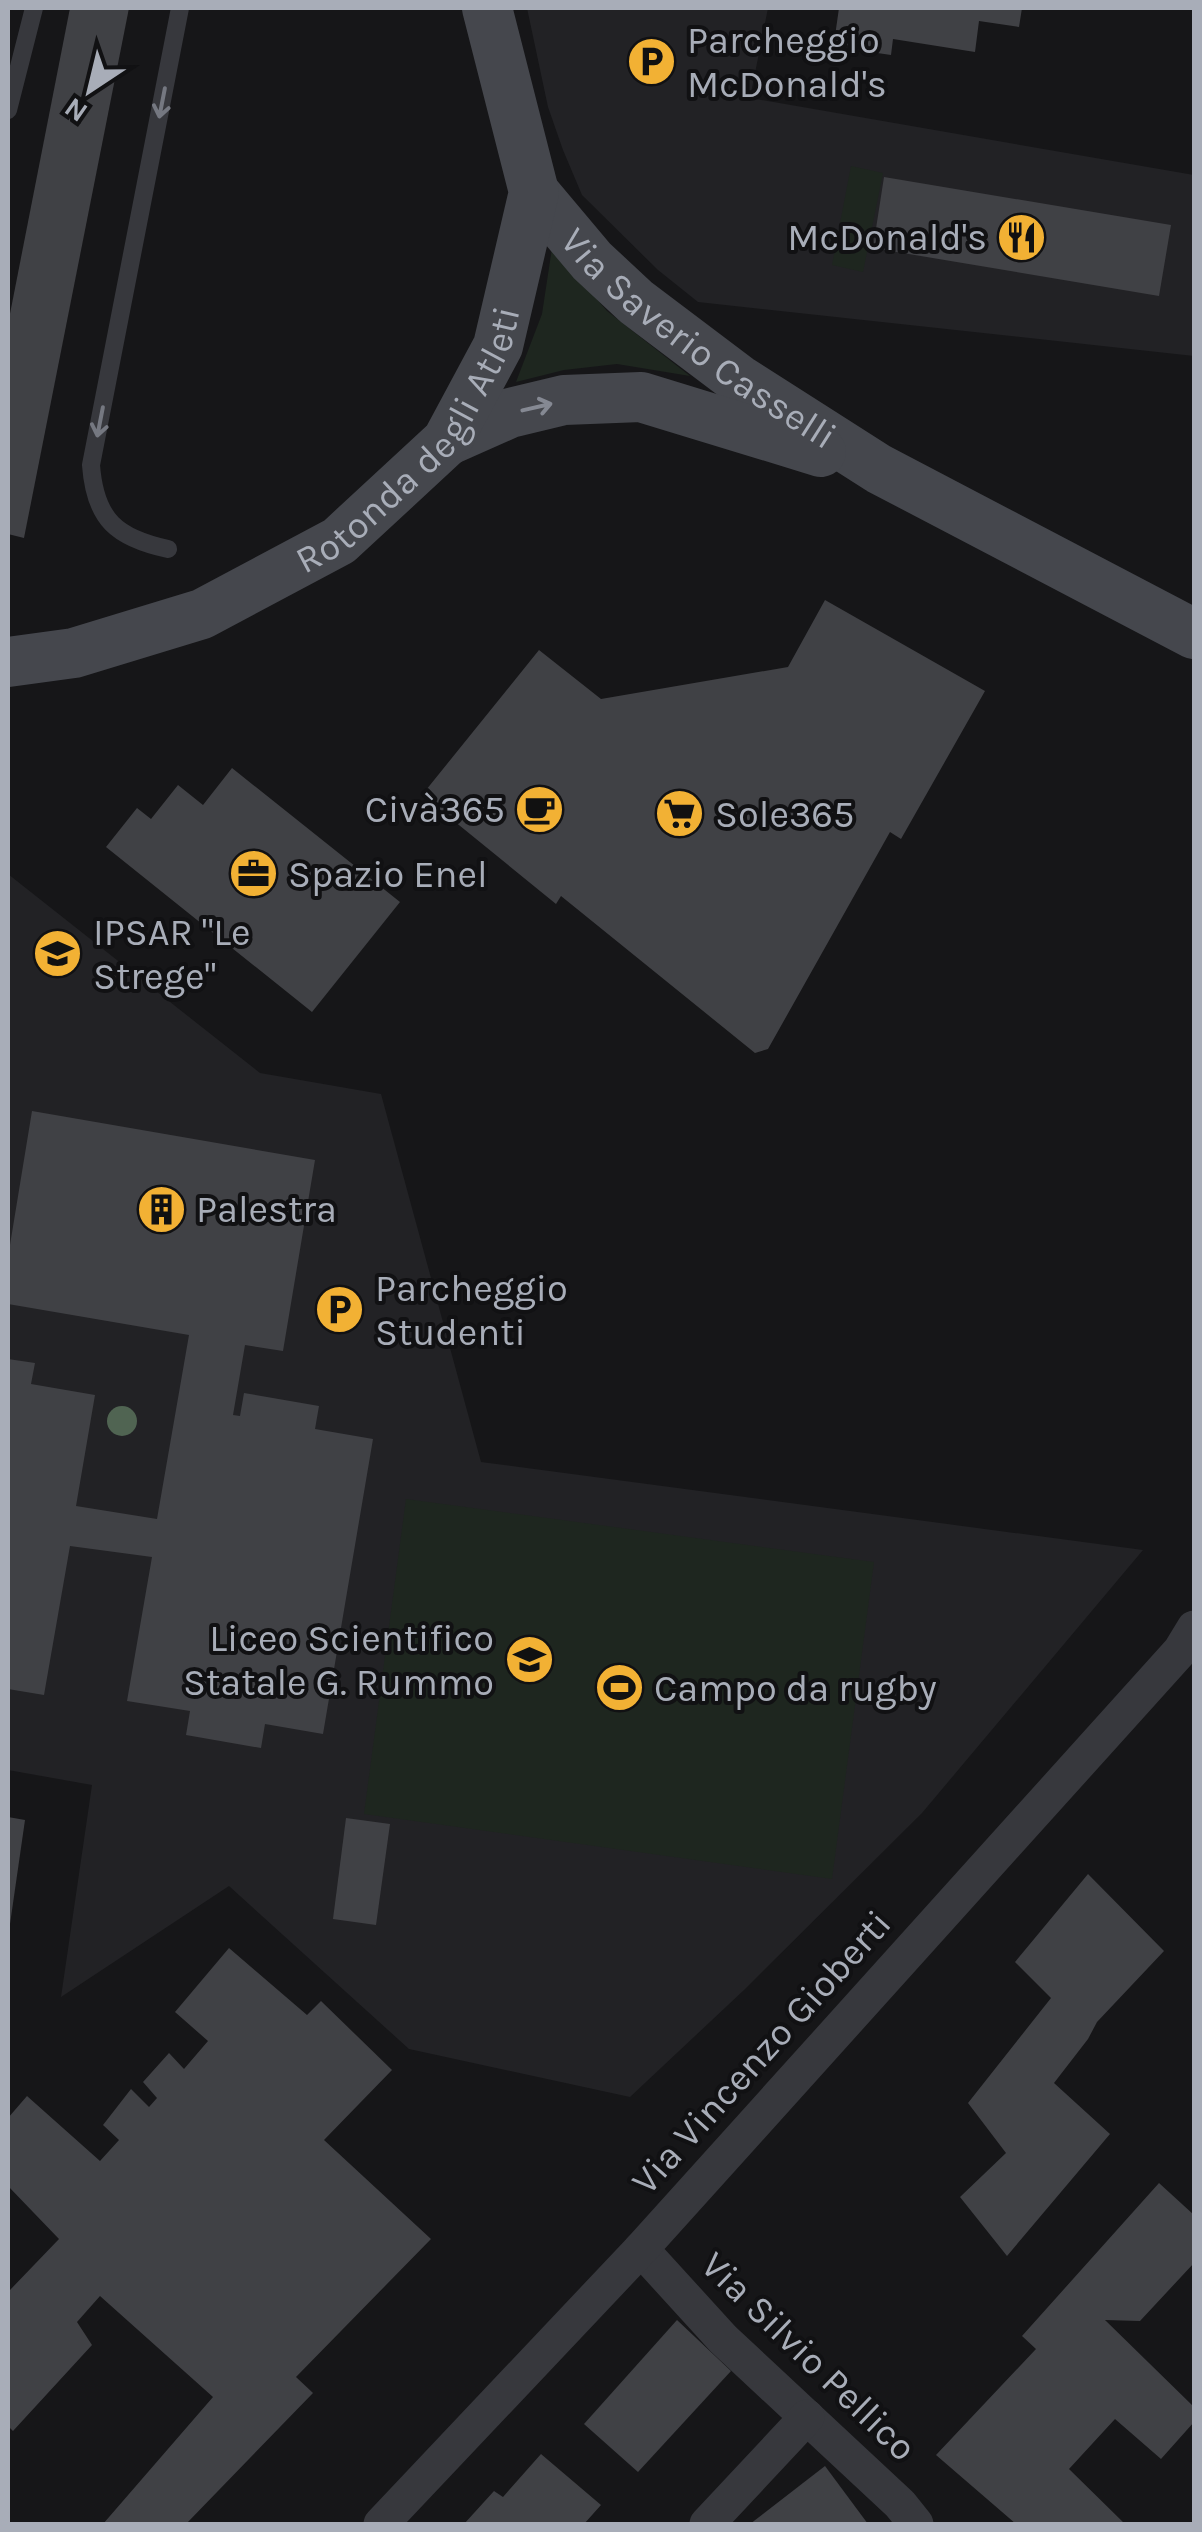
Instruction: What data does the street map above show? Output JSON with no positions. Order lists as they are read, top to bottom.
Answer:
{
  "streets": {
    "main road": ["Via Saverio Casselli", "Rotonda degli Atleti"],
    "street": ["Via Vincenzo Gioberti", "Via Silvio Pellico"]
  },
  "crossings": [
    ["Via Saverio Casselli", "Rotonda degli Atleti"],
    ["Via Vincenzo Gioberti", "Via Silvio Pellico"]
  ],
  "places": {
    "parking": ["Parcheggio McDonald's", "Parcheggio Studenti"],
    "restaurant": ["McDonald's"],
    "cafe": ["Civà365"],
    "supermarket": ["Sole365"],
    "office": ["Spazio Enel"],
    "school or university": ["IPSAR \"Le Strege\"", "Liceo Scientifico Statale G. Rummo"],
    "building": ["Palestra"],
    "sports": ["Campo da rugby"]
  },
  "north": "bottom left"
}
